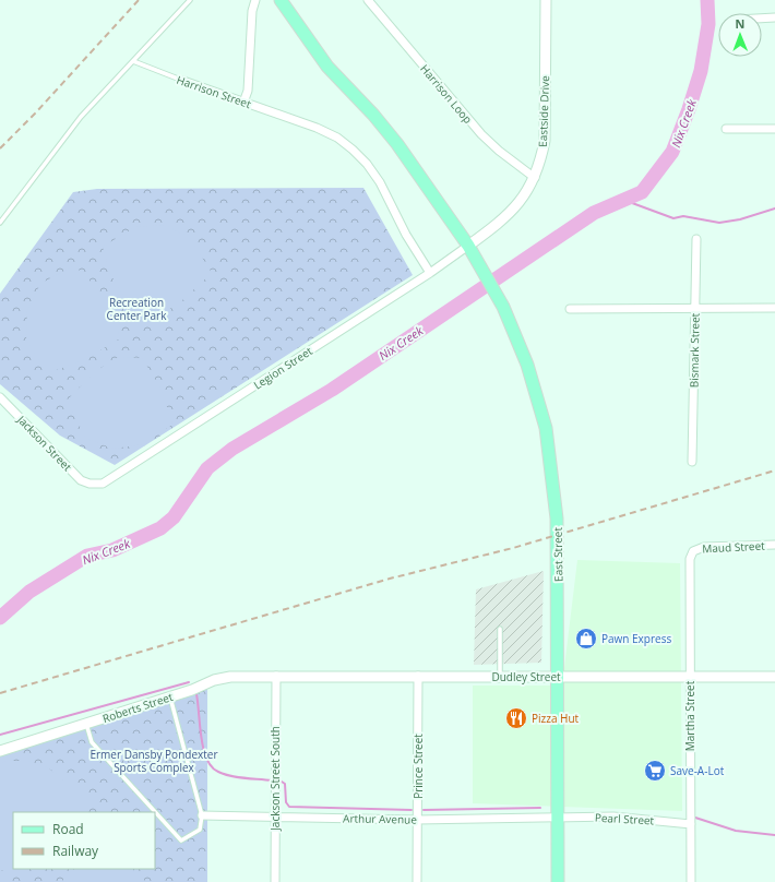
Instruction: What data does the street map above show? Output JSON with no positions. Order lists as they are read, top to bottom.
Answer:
{
  "streets": {
    "main road": ["East Street"],
    "street": [
      "Harrison Street",
      "Harrison Loop",
      "Eastside Drive",
      "Bismark Street",
      "Legion Street",
      "Jackson Street",
      "Maud Street",
      "Dudley Street",
      "Roberts Street",
      "Martha Street",
      "Prince Street",
      "Jackson Street South",
      "Arthur Avenue",
      "Pearl Street"
    ]
  },
  "crossings": [
    ["Harrison Street", "Legion Street"],
    ["Harrison Loop", "Eastside Drive"],
    ["Eastside Drive", "Legion Street"],
    ["Eastside Drive", "East Street"],
    ["Legion Street", "Jackson Street"],
    ["Legion Street", "East Street"],
    ["Maud Street", "Martha Street"],
    ["East Street", "Dudley Street"],
    ["East Street", "Arthur Avenue"],
    ["East Street", "Pearl Street"],
    ["Dudley Street", "Roberts Street"],
    ["Dudley Street", "Martha Street"],
    ["Dudley Street", "Prince Street"],
    ["Dudley Street", "Jackson Street South"],
    ["Roberts Street", "Jackson Street South"],
    ["Martha Street", "Pearl Street"],
    ["Prince Street", "Arthur Avenue"],
    ["Jackson Street South", "Arthur Avenue"],
    ["Arthur Avenue", "Pearl Street"]
  ],
  "water": ["Nix Creek"],
  "parks": ["Recreation Center Park", "Ermer Dansby Pondexter Sports Complex"],
  "places": {
    "shop": ["Pawn Express"],
    "restaurant": ["Pizza Hut"],
    "supermarket": ["Save-A-Lot"]
  },
  "legend": ["Road", "Railway"],
  "north": "top"
}
